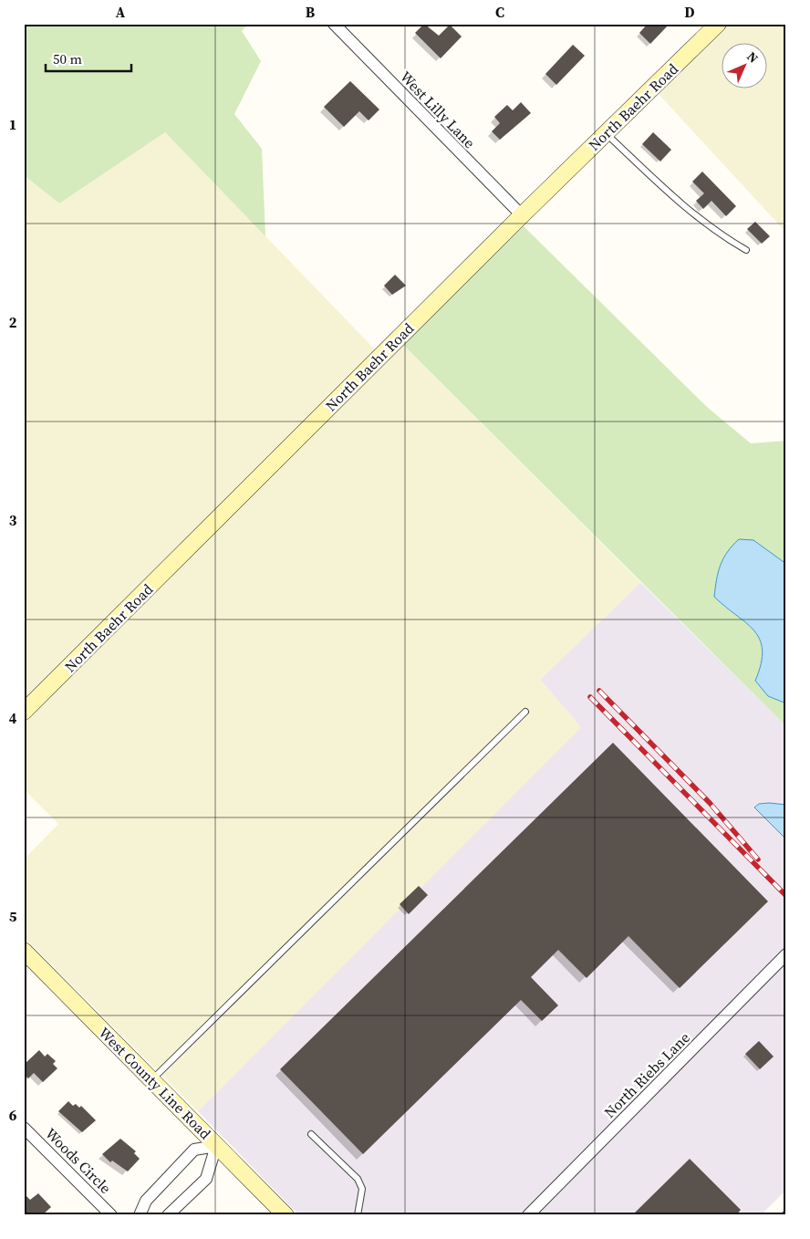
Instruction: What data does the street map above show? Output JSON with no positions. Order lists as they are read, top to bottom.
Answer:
{
  "streets": {
    "street": [
      "North Baehr Road",
      "West Lilly Lane",
      "North Riebs Lane",
      "West County Line Road",
      "Woods Circle"
    ]
  },
  "crossings": [
    ["North Baehr Road", "West Lilly Lane"]
  ],
  "scale_bar": "50 m",
  "north": "top right",
  "grid": {
    "columns": [
      "A",
      "B",
      "C",
      "D"
    ],
    "rows": [
      "1",
      "2",
      "3",
      "4",
      "5",
      "6"
    ]
  }
}
